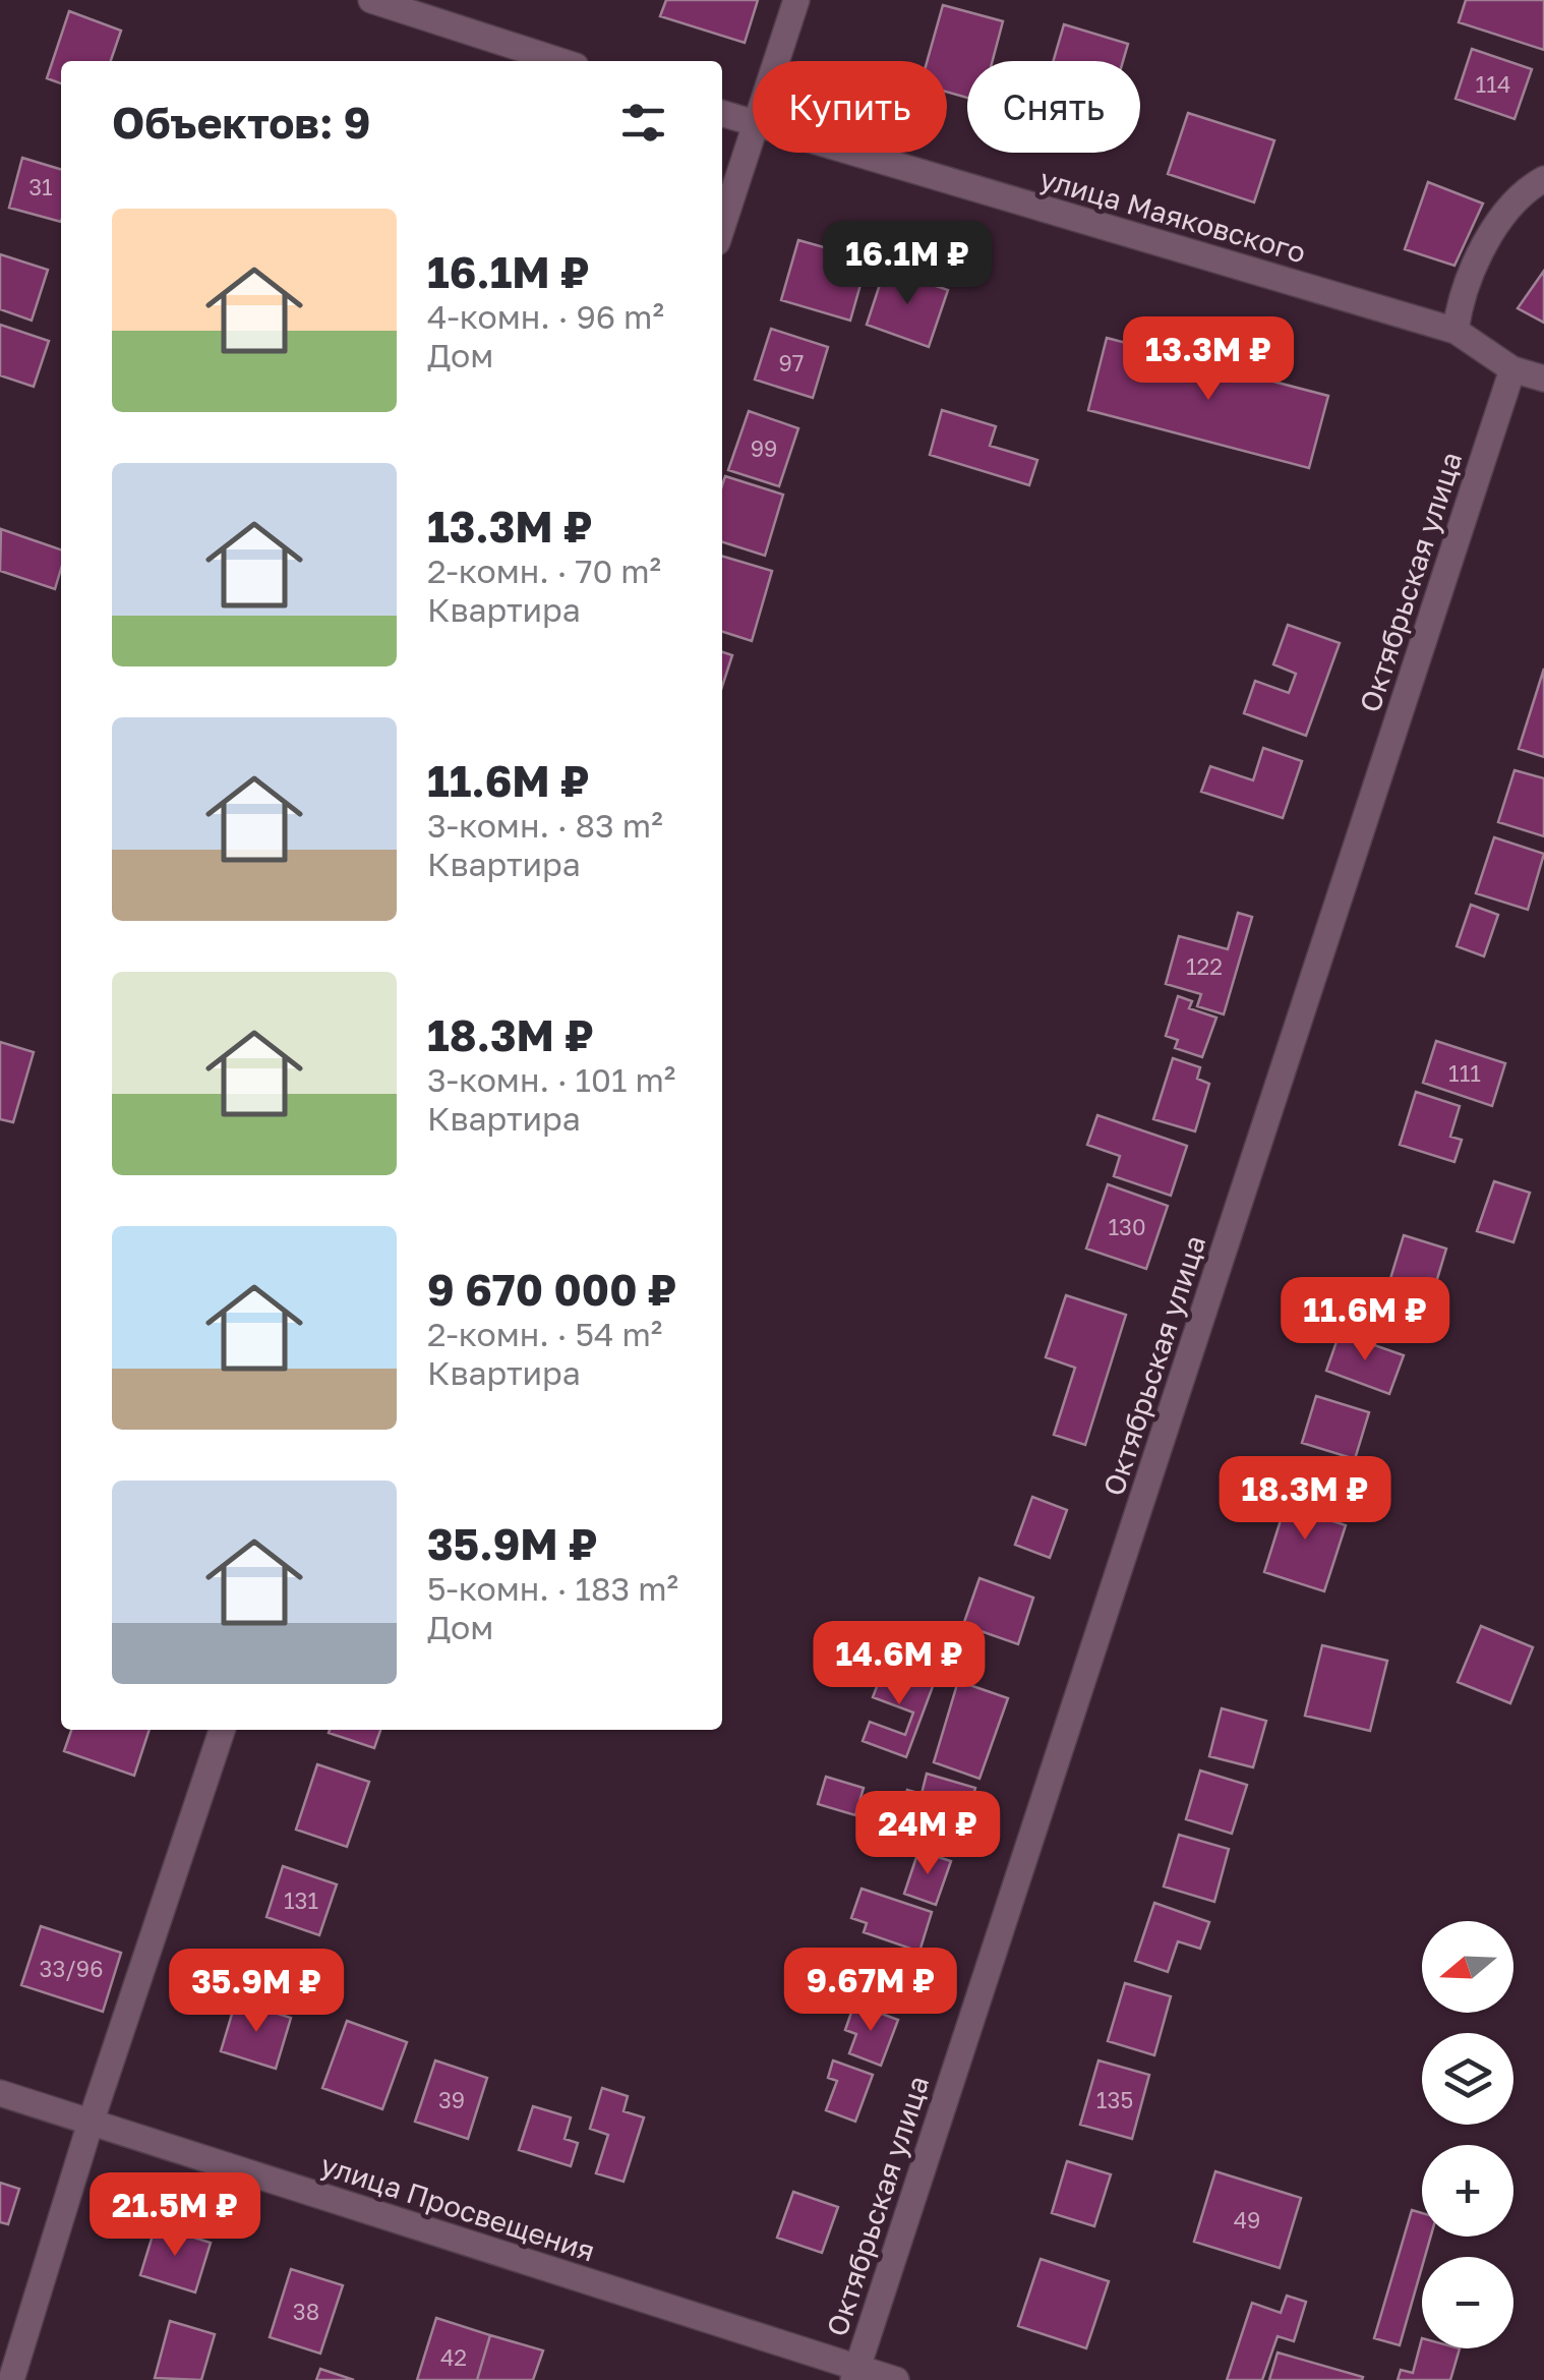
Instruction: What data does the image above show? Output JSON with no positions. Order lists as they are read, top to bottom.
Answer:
{
  "streets": {
    "street": ["улица Маяковского", "Октябрьская улица", "улица Просвещения"]
  },
  "crossings": [
    ["улица Маяковского", "Октябрьская улица"],
    ["Октябрьская улица", "улица Просвещения"]
  ],
  "house_numbers": [
    "114",
    "31",
    "97",
    "99",
    "122",
    "111",
    "130",
    "131",
    "33/96",
    "39",
    "135",
    "49",
    "38",
    "42"
  ],
  "north": "left",
  "page": {
    "chip": ["Купить", "Снять"],
    "heading": "Объектов: 9",
    "list": [
      {
        "name": "16.1M ₽",
        "note": "4-комн. · 96 m² · Дом"
      },
      {
        "name": "13.3M ₽",
        "note": "2-комн. · 70 m² · Квартира"
      },
      {
        "name": "11.6M ₽",
        "note": "3-комн. · 83 m² · Квартира"
      },
      {
        "name": "18.3M ₽",
        "note": "3-комн. · 101 m² · Квартира"
      },
      {
        "name": "9 670 000 ₽",
        "note": "2-комн. · 54 m² · Квартира"
      },
      {
        "name": "35.9M ₽",
        "note": "5-комн. · 183 m² · Дом"
      }
    ],
    "price": [
      "16.1M ₽",
      "13.3M ₽",
      "11.6M ₽",
      "18.3M ₽",
      "14.6M ₽",
      "24M ₽",
      "9.67M ₽",
      "35.9M ₽",
      "21.5M ₽"
    ],
    "map_buttons": ["+", "−"]
  }
}
